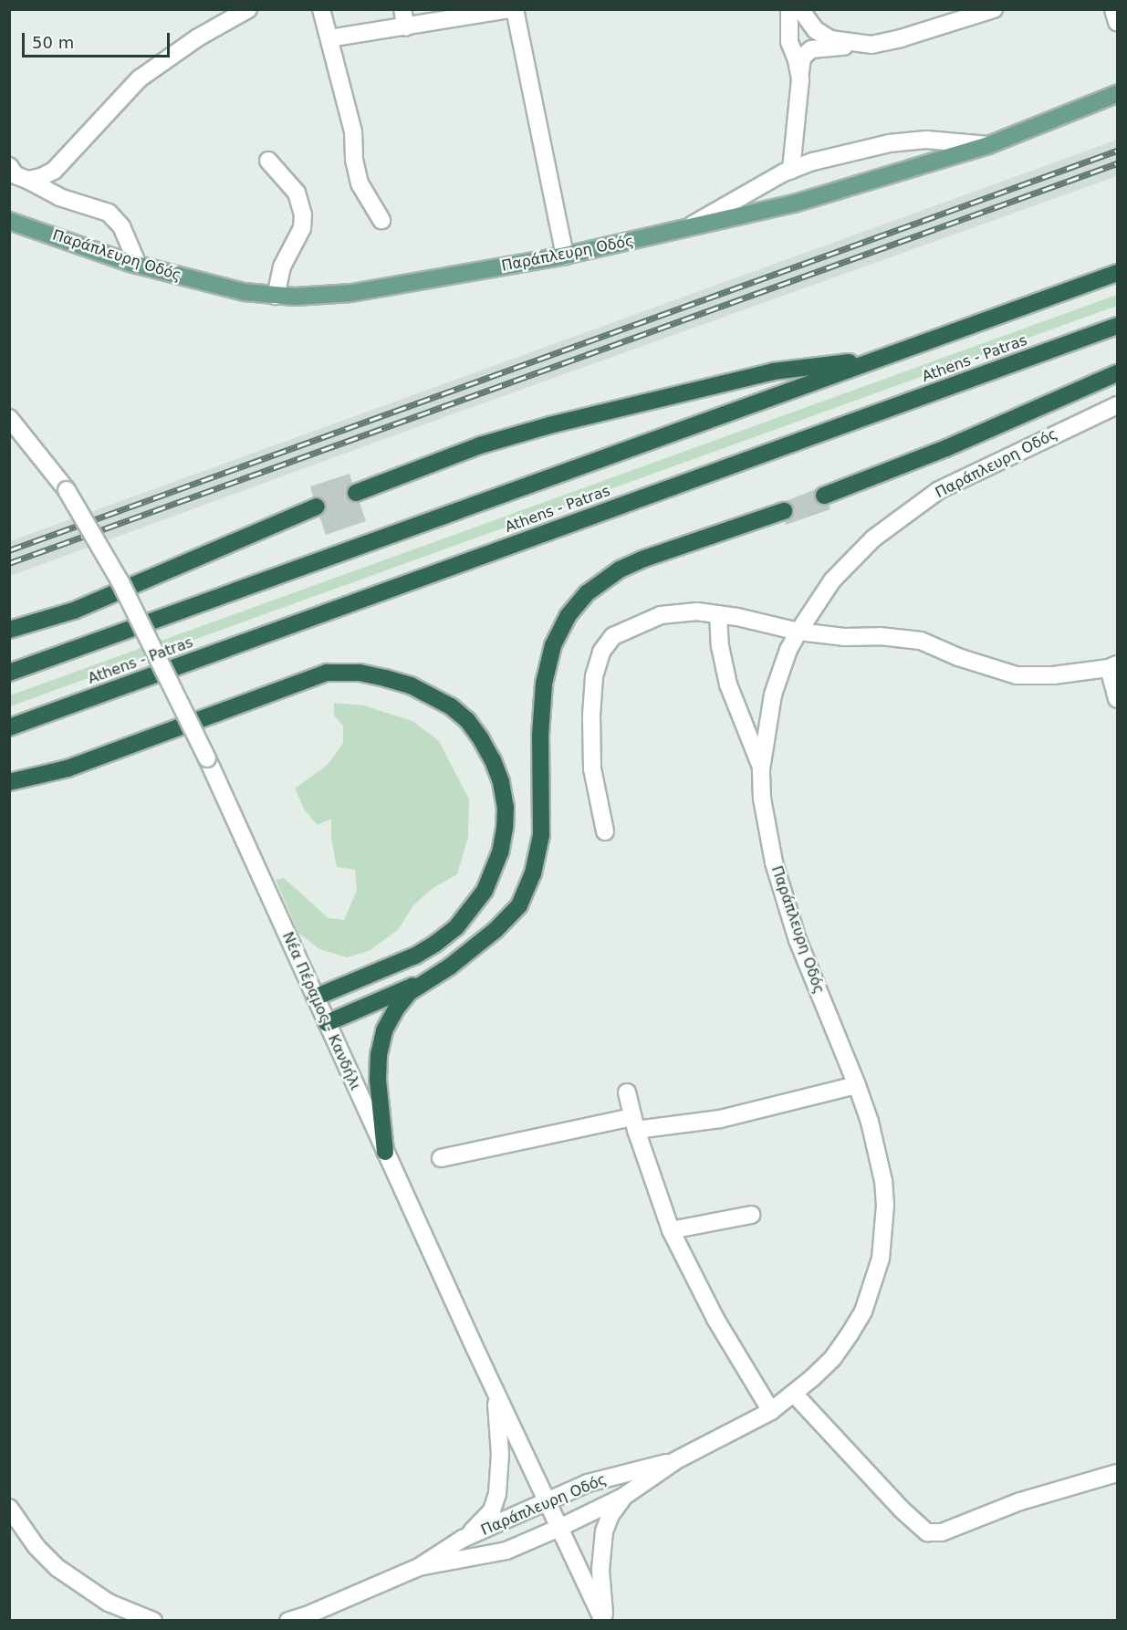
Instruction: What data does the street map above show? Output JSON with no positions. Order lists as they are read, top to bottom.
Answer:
{
  "streets": {
    "highway": ["Athens - Patras"],
    "main road": ["Παράπλευρη Οδός"],
    "street": ["Νέα Πέραμος - Κανδήλι"]
  },
  "crossings": [
    ["Παράπλευρη Οδός", "Νέα Πέραμος - Κανδήλι"]
  ],
  "scale_bar": "50 m"
}
